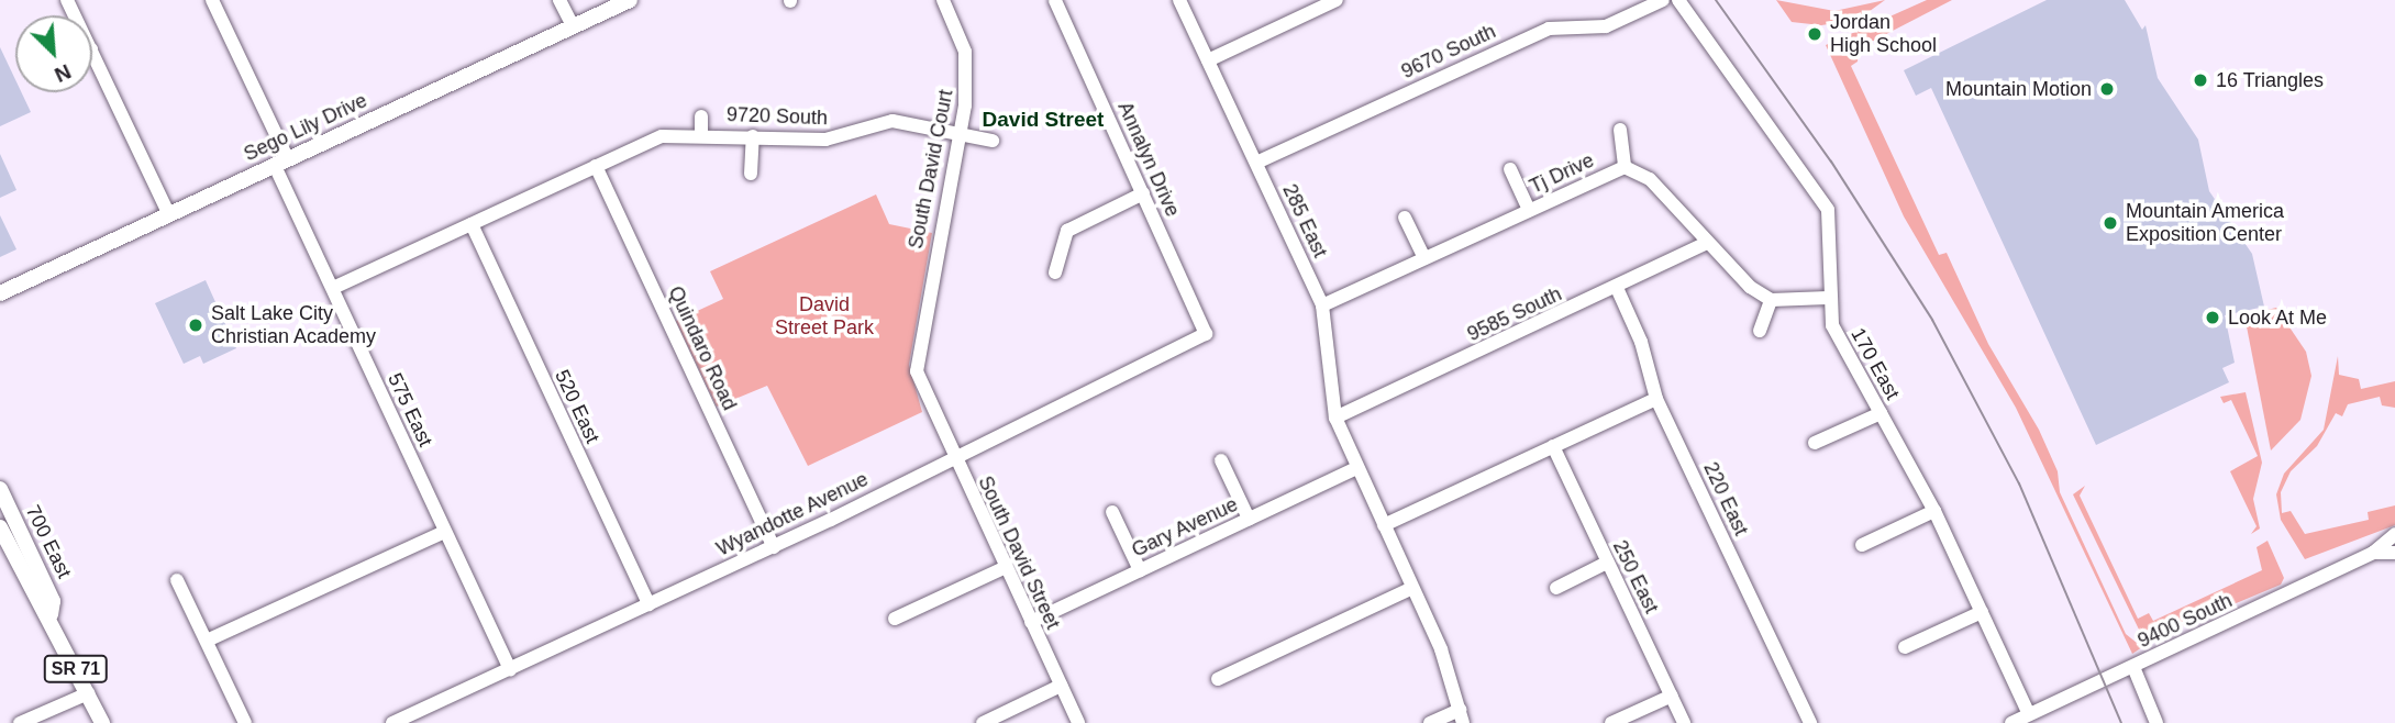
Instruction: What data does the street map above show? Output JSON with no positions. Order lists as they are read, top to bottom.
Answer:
{
  "streets": {
    "main road": ["Sego Lily Drive", "700 East", "SR 71"],
    "street": [
      "9670 South",
      "9720 South",
      "Annalyn Drive",
      "South David Court",
      "Tj Drive",
      "285 East",
      "9585 South",
      "Quindaro Road",
      "170 East",
      "520 East",
      "575 East",
      "220 East",
      "Wyandotte Avenue",
      "Gary Avenue",
      "South David Street",
      "250 East",
      "9400 South"
    ]
  },
  "crossings": [
    ["9670 South", "285 East"],
    ["9720 South", "South David Court"],
    ["9720 South", "Quindaro Road"],
    ["9720 South", "520 East"],
    ["9720 South", "575 East"],
    ["Sego Lily Drive", "575 East"],
    ["Annalyn Drive", "Wyandotte Avenue"],
    ["South David Court", "South David Street"],
    ["Tj Drive", "285 East"],
    ["Tj Drive", "9585 South"],
    ["285 East", "9585 South"],
    ["285 East", "Gary Avenue"],
    ["9585 South", "220 East"],
    ["Quindaro Road", "Wyandotte Avenue"],
    ["170 East", "9400 South"],
    ["520 East", "Wyandotte Avenue"],
    ["575 East", "Wyandotte Avenue"],
    ["Wyandotte Avenue", "South David Street"],
    ["Gary Avenue", "South David Street"]
  ],
  "districts": ["David Street"],
  "parks": ["David Street Park"],
  "places": [
    "Jordan High School",
    "16 Triangles",
    "Mountain Motion",
    "Mountain America Exposition Center",
    "Look At Me",
    "Salt Lake City Christian Academy"
  ],
  "north": "bottom right"
}
